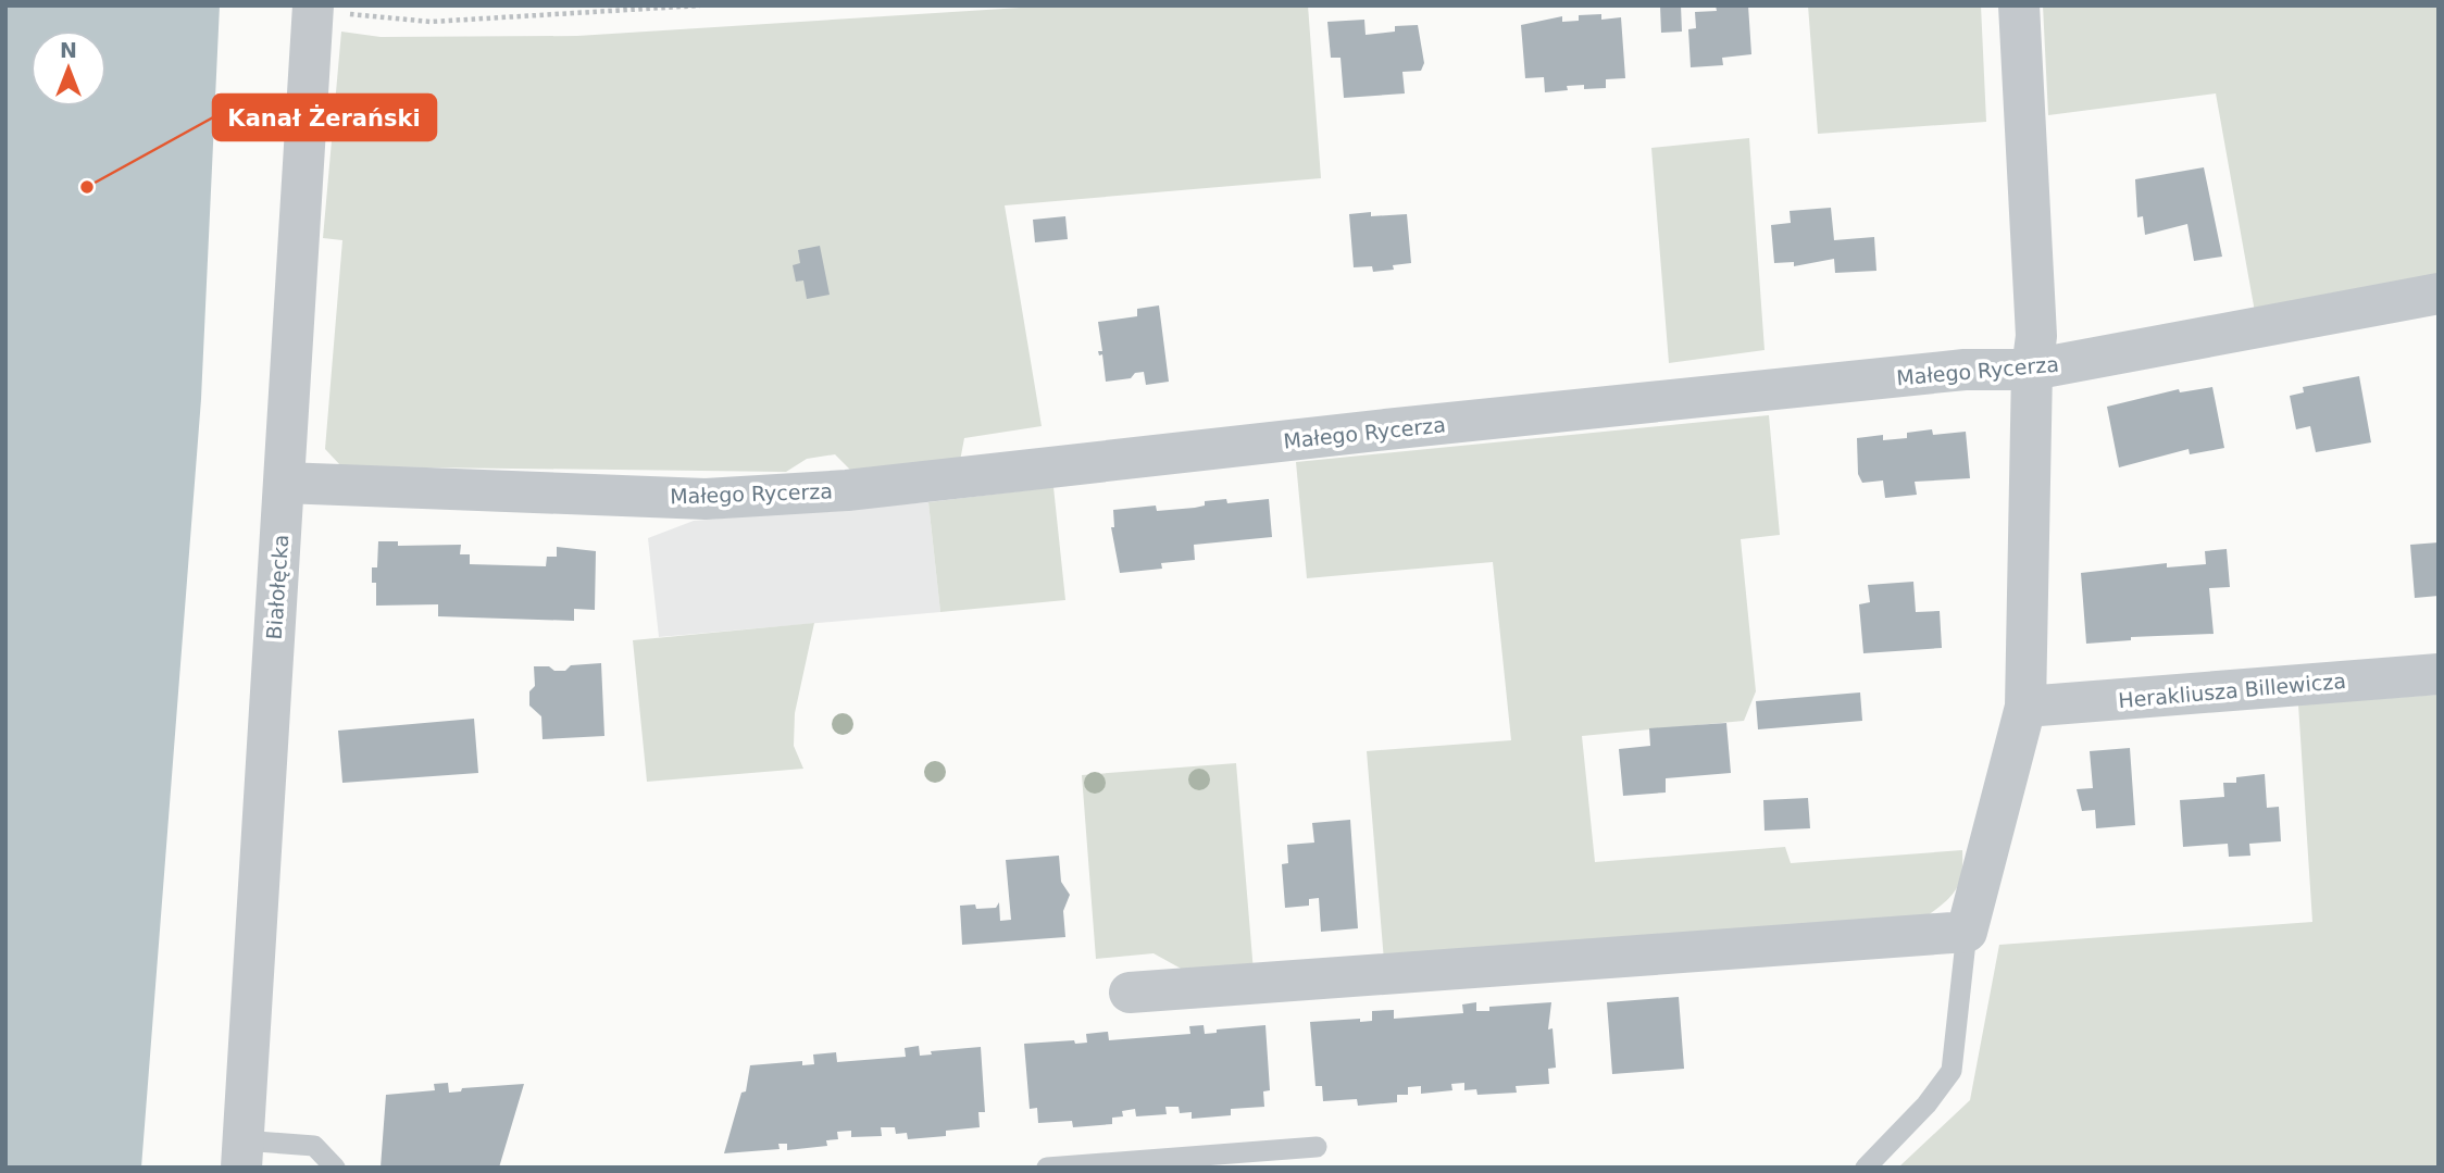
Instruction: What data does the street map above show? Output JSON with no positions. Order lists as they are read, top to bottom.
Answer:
{
  "streets": {
    "street": ["Małego Rycerza", "Białołęcka", "Herakliusza Billewicza"]
  },
  "crossings": [
    ["Małego Rycerza", "Białołęcka"]
  ],
  "places": ["Kanał Żerański"],
  "north": "top"
}
